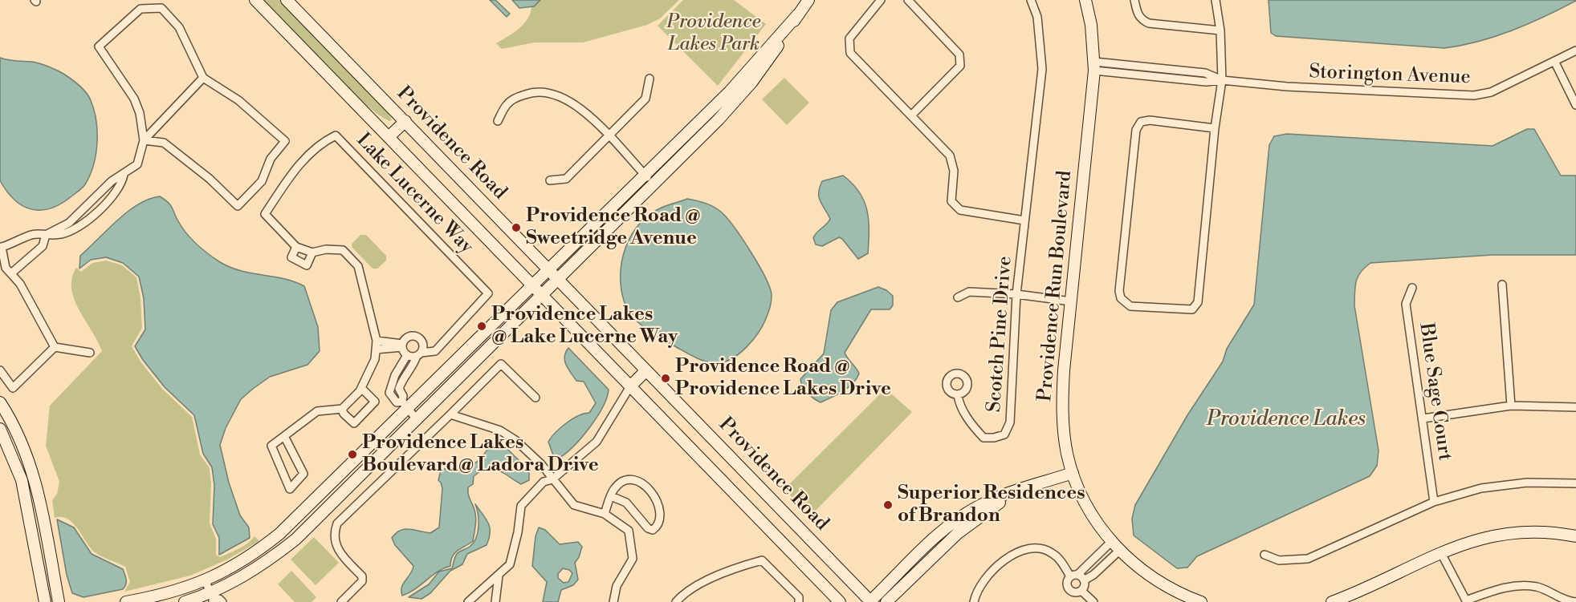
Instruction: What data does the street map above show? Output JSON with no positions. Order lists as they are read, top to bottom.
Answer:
{
  "streets": {
    "street": [
      "Storington Avenue",
      "Providence Road",
      "Lake Lucerne Way",
      "Providence Run Boulevard",
      "Scotch Pine Drive",
      "Blue Sage Court"
    ]
  },
  "crossings": [
    ["Storington Avenue", "Providence Run Boulevard"]
  ],
  "water": ["Providence Lakes"],
  "parks": ["Providence Lakes Park"],
  "places": [
    "Providence Road @ Sweetridge Avenue",
    "Providence Lakes @ Lake Lucerne Way",
    "Providence Road @ Providence Lakes Drive",
    "Providence Lakes Boulevard@ Ladora Drive",
    "Superior Residences of Brandon"
  ]
}
